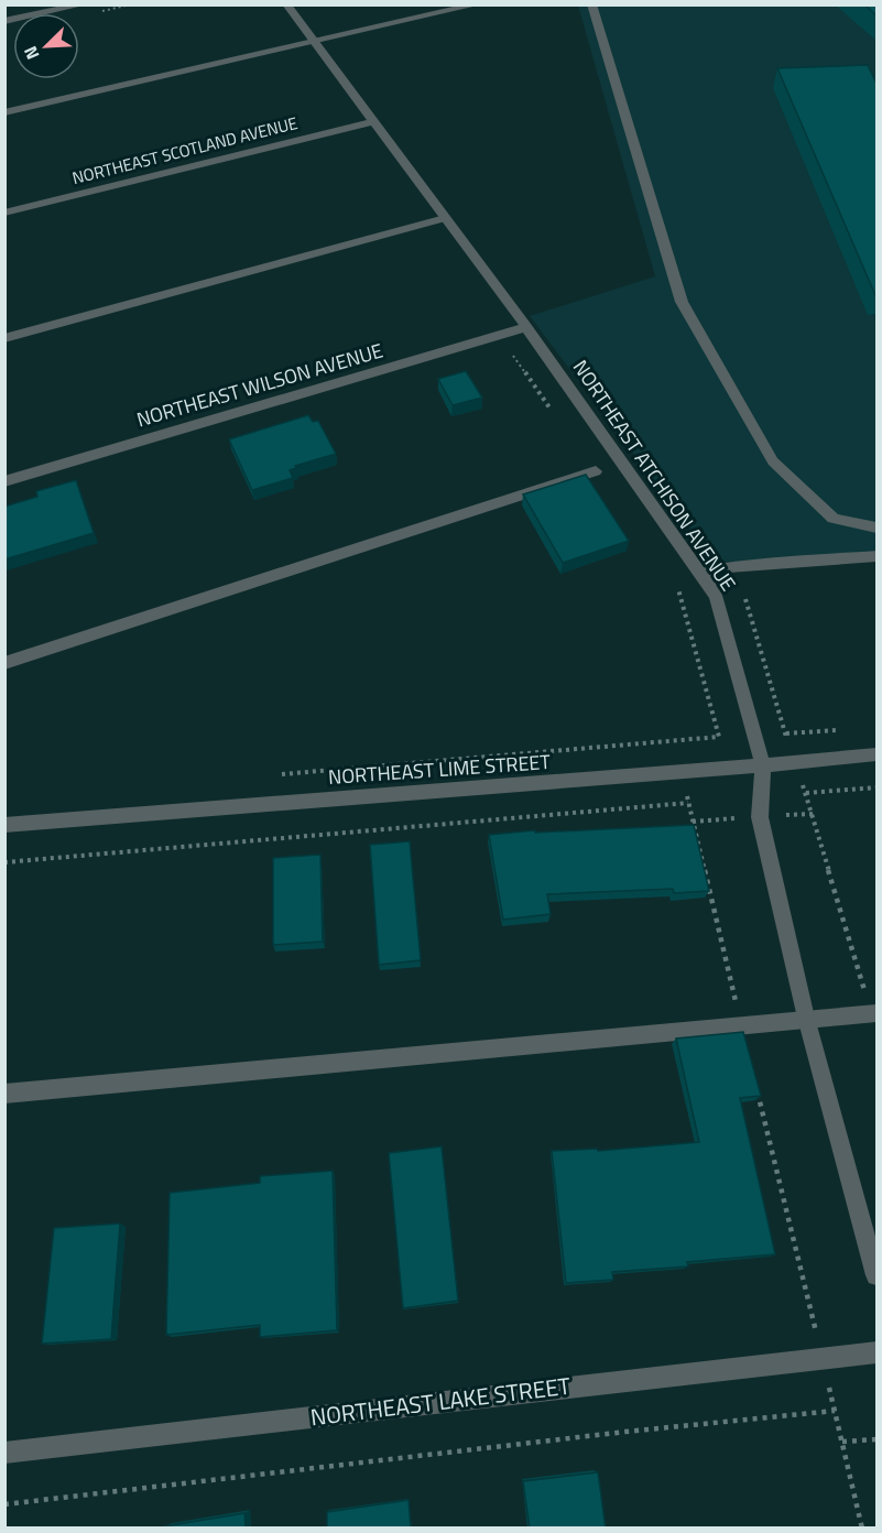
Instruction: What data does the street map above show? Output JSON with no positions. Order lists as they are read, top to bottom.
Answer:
{
  "streets": {
    "street": [
      "NORTHEAST SCOTLAND AVENUE",
      "NORTHEAST WILSON AVENUE",
      "NORTHEAST ATCHISON AVENUE",
      "NORTHEAST LIME STREET",
      "NORTHEAST LAKE STREET"
    ]
  },
  "crossings": [
    ["NORTHEAST SCOTLAND AVENUE", "NORTHEAST ATCHISON AVENUE"],
    ["NORTHEAST WILSON AVENUE", "NORTHEAST ATCHISON AVENUE"],
    ["NORTHEAST ATCHISON AVENUE", "NORTHEAST LIME STREET"]
  ],
  "north": "bottom left"
}
